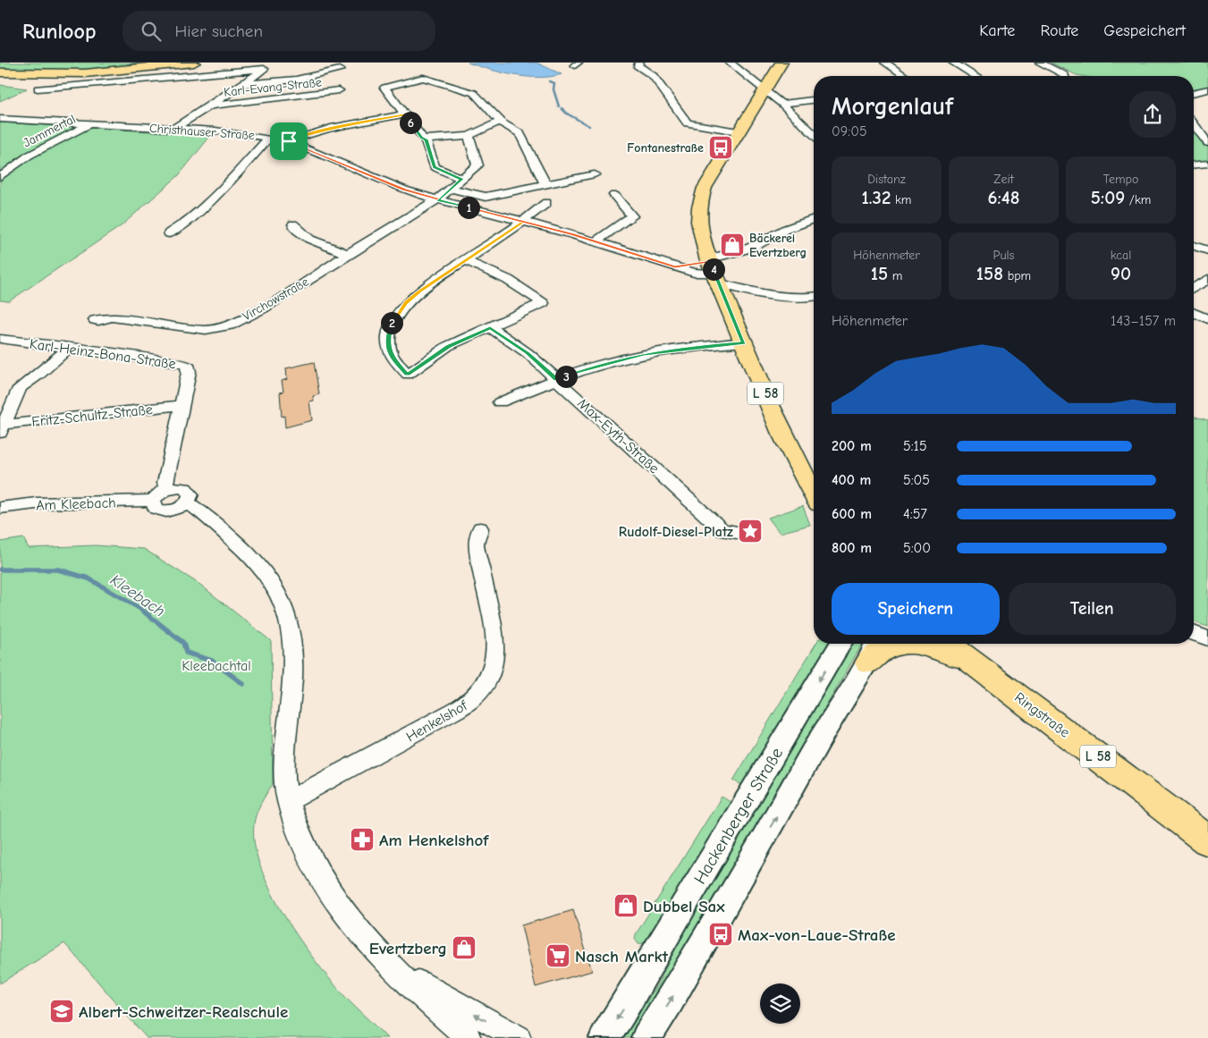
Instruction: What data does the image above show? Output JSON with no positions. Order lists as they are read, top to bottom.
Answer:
{
  "streets": {
    "main road": ["L 58", "Ringstraße"],
    "street": [
      "Karl-Evang-Straße",
      "Jammertal",
      "Christhauser Straße",
      "Virchowstraße",
      "Karl-Heinz-Bona-Straße",
      "Fritz-Schultz-Straße",
      "Max-Eyth-Straße",
      "Am Kleebach",
      "Henkelshof",
      "Hackenberger Straße"
    ]
  },
  "crossings": [
    ["Karl-Evang-Straße", "Christhauser Straße"],
    ["Jammertal", "Christhauser Straße"],
    ["Christhauser Straße", "Virchowstraße"],
    ["Christhauser Straße", "L 58"],
    ["Karl-Heinz-Bona-Straße", "Fritz-Schultz-Straße"]
  ],
  "water": ["Kleebach"],
  "parks": ["Kleebachtal"],
  "places": {
    "bus stop": ["Fontanestraße", "Max-von-Laue-Straße"],
    "shop": ["Bäckerei Evertzberg", "Dubbel Sax", "Evertzberg"],
    "place": ["Rudolf-Diesel-Platz"],
    "pharmacy": ["Am Henkelshof"],
    "supermarket": ["Nasch Markt"],
    "school or university": ["Albert-Schweitzer-Realschule"]
  },
  "page": {
    "header": "Runloop",
    "search": "Hier suchen",
    "nav": ["Karte", "Route", "Gespeichert"],
    "heading": ["Morgenlauf", "09:05"],
    "pins": [
      "6",
      "1",
      "4",
      "2",
      "3"
    ],
    "stats": [
      ["Distanz", "1.32 km"],
      ["Zeit", "6:48"],
      ["Tempo", "5:09 /km"],
      ["Höhenmeter", "15 m"],
      ["Puls", "158 bpm"],
      ["kcal", "90"]
    ],
    "chart": ["Höhenmeter", "143–157 m"],
    "list": [
      {
        "name": "200 m",
        "note": "5:15"
      },
      {
        "name": "400 m",
        "note": "5:05"
      },
      {
        "name": "600 m",
        "note": "4:57"
      },
      {
        "name": "800 m",
        "note": "5:00"
      }
    ],
    "buttons": ["Speichern", "Teilen"]
  }
}
